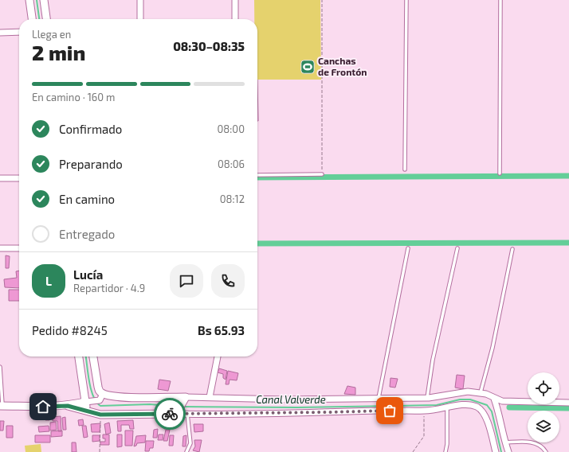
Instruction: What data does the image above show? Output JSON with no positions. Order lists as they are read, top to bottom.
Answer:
{
  "water": ["Canal Valverde"],
  "places": {
    "sports": ["Canchas de Frontón"]
  },
  "page": {
    "heading": ["2 min", "Llega en", "08:30–08:35"],
    "panel": [
      "Lucía",
      "Repartidor · 4.9",
      "Pedido #8245",
      "Bs 65.93"
    ],
    "bar": "En camino · 160 m",
    "list": [
      ["Confirmado", "08:00"],
      ["Preparando", "08:06"],
      ["En camino", "08:12"],
      "Entregado"
    ],
    "round": "L"
  }
}
